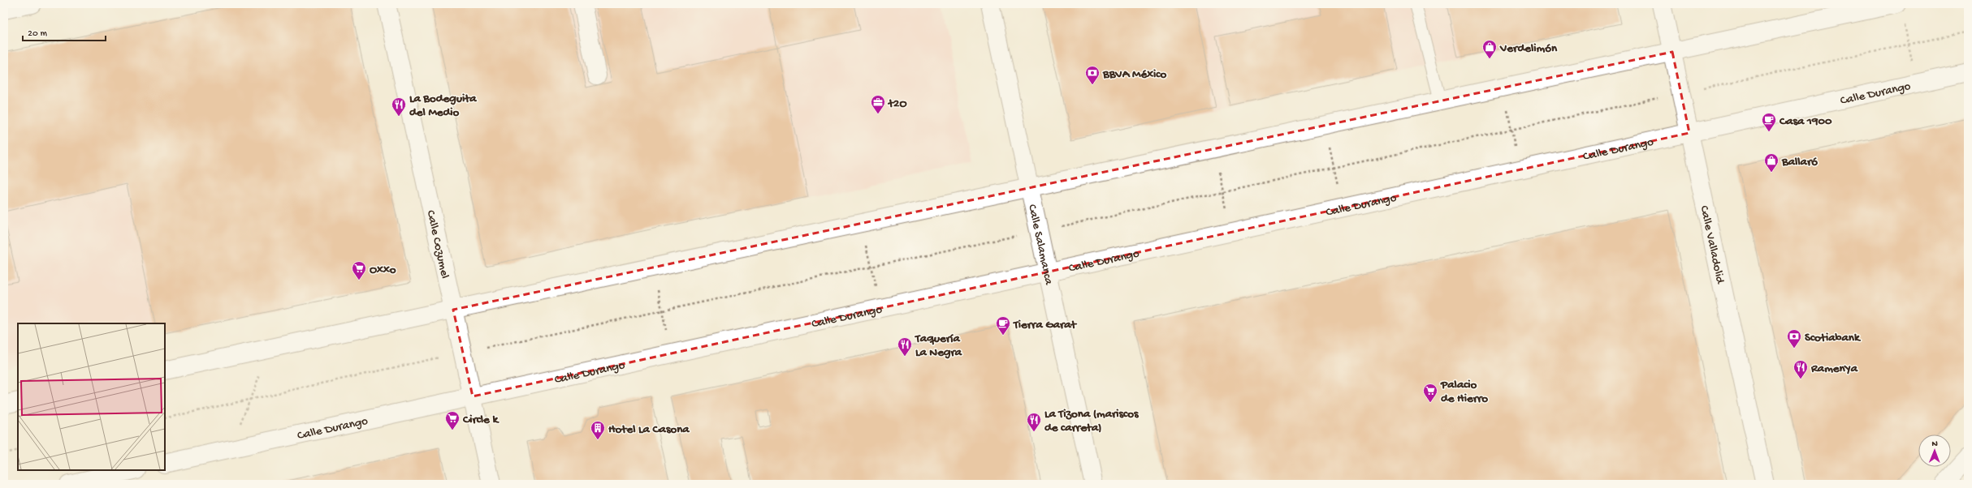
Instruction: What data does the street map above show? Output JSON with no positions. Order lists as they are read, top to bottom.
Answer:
{
  "streets": {
    "main road": [
      "Calle Durango",
      "Calle Cozumel",
      "Calle Salamanca",
      "Calle Valladolid"
    ]
  },
  "crossings": [
    ["Calle Durango", "Calle Cozumel"],
    ["Calle Durango", "Calle Salamanca"],
    ["Calle Durango", "Calle Valladolid"]
  ],
  "places": {
    "shop": ["Verdelimón", "Ballaró"],
    "bank": ["BBVA México", "Scotiabank"],
    "office": ["t2O"],
    "restaurant": [
      "La Bodeguita del Medio",
      "Taquería La Negra",
      "RamenYa",
      "La Tizona (mariscos de carreta)"
    ],
    "cafe": ["Casa 1900", "Tierra Garat"],
    "supermarket": ["Oxxo", "Palacio de Hierro", "Circle k"],
    "building": ["Hotel La Casona"]
  },
  "scale_bar": "20 m",
  "north": "top"
}
